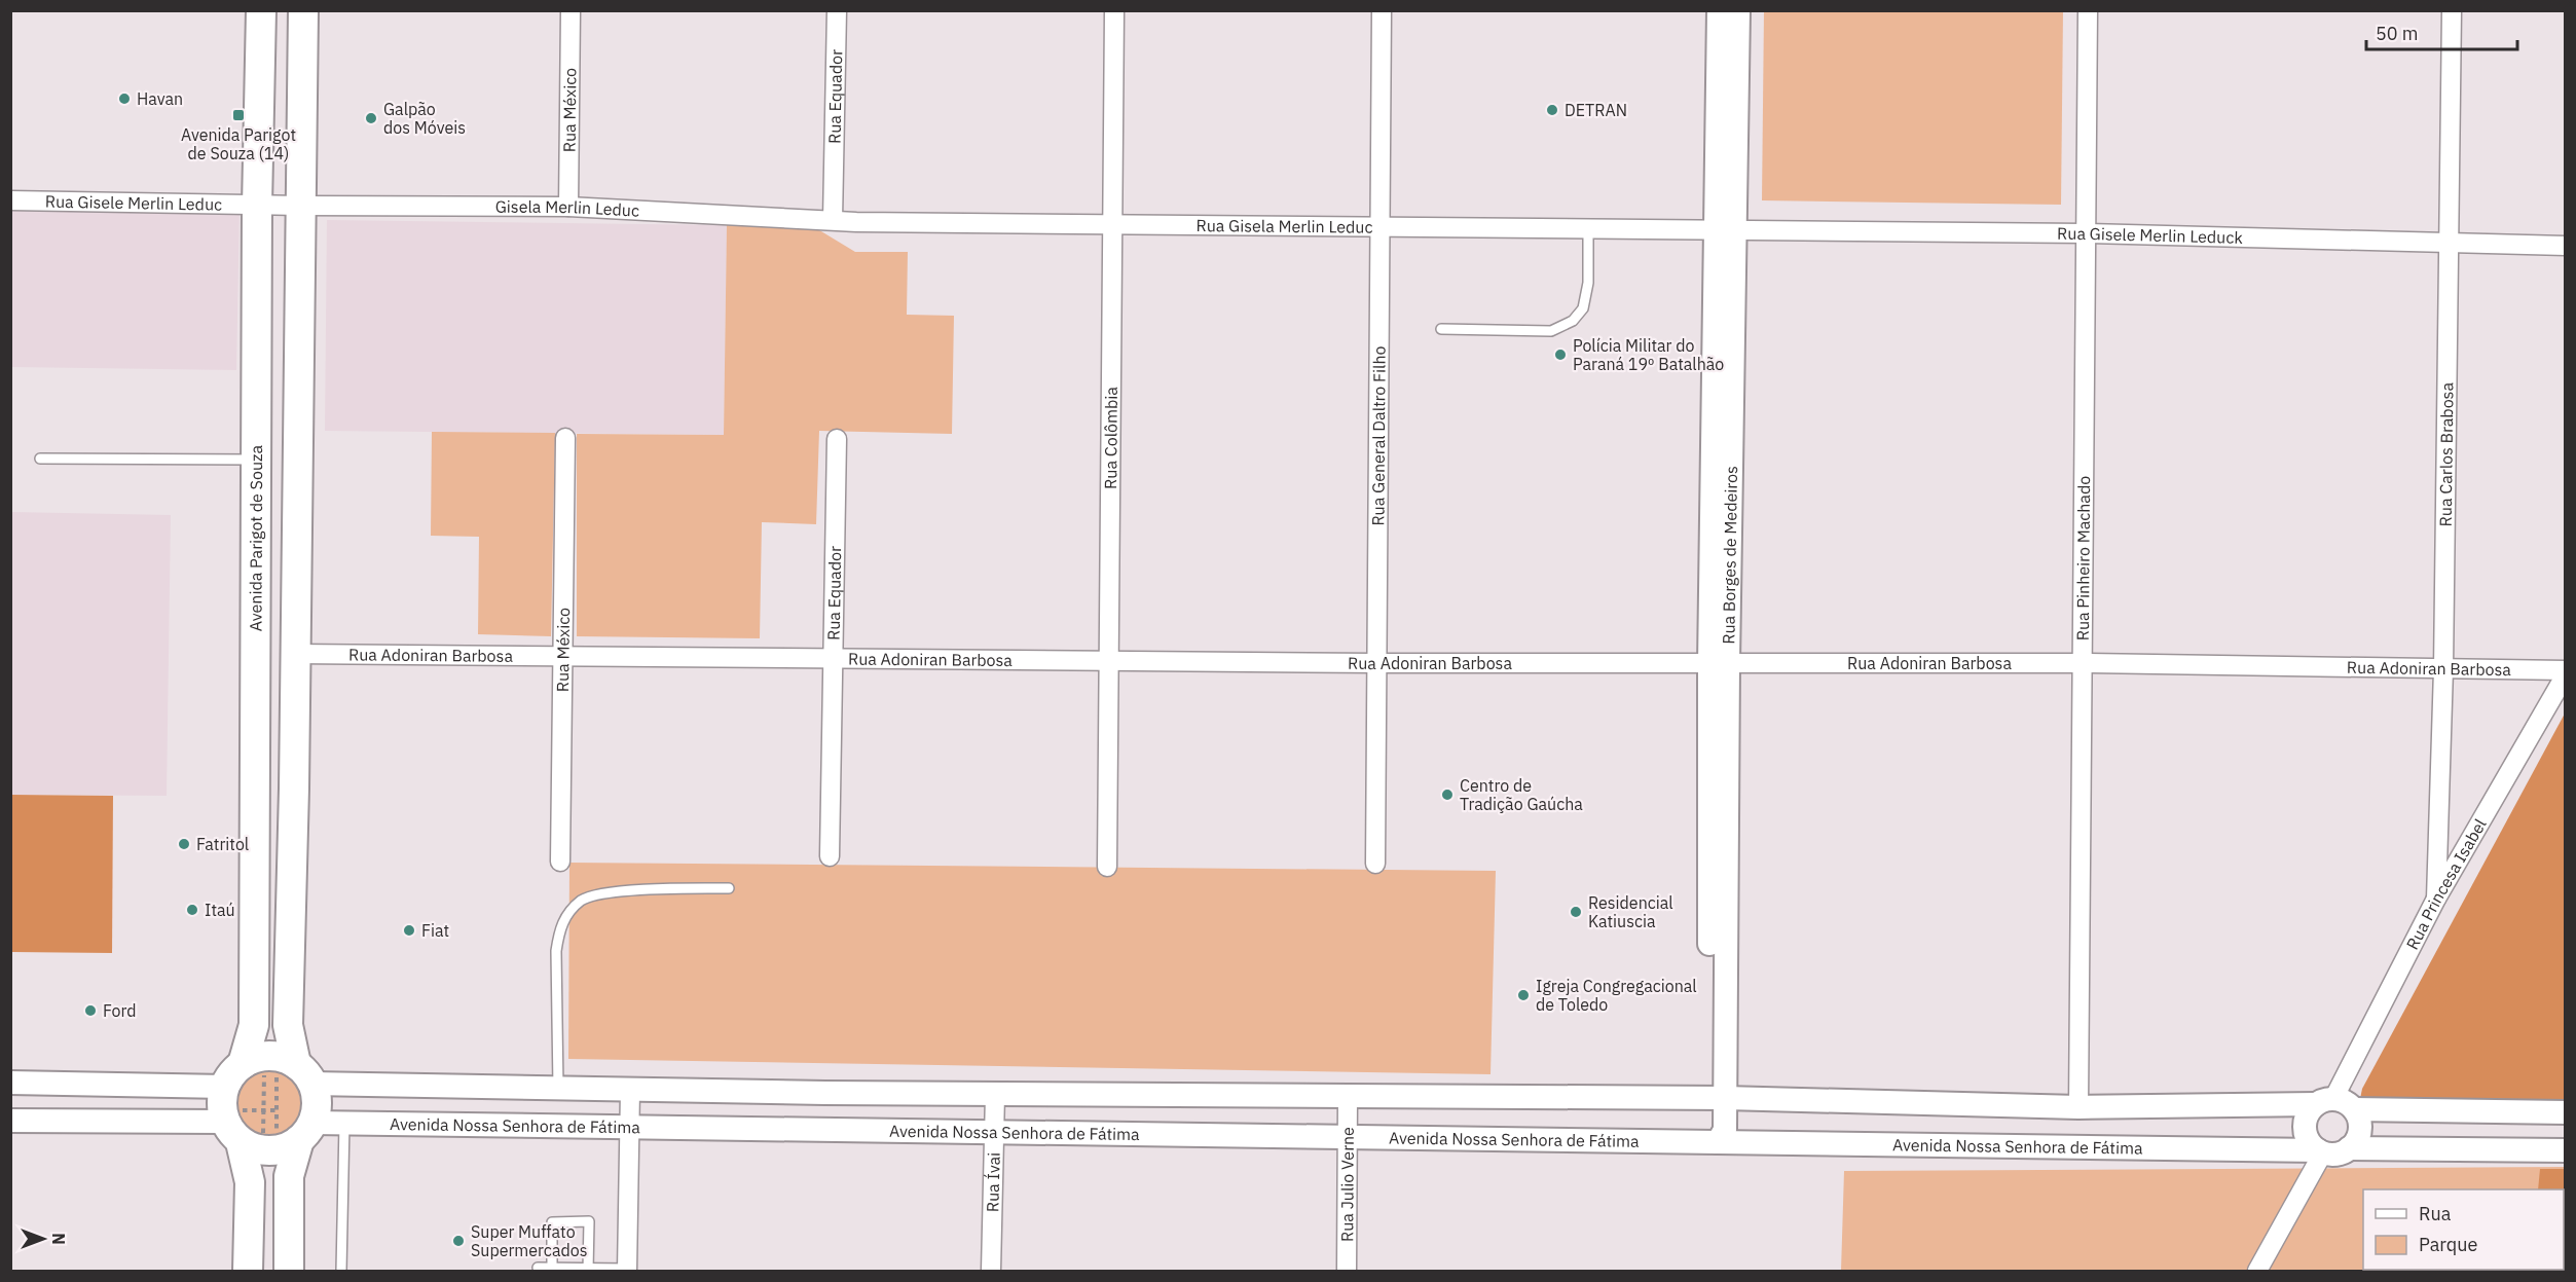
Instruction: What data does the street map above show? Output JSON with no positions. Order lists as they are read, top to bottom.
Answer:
{
  "streets": {
    "main road": ["Avenida Parigot de Souza"],
    "street": [
      "Rua Equador",
      "Rua México",
      "Rua Gisele Merlin Leduc",
      "Gisela Merlin Leduc",
      "Rua Gisela Merlin Leduc",
      "Rua Gisele Merlin Leduck",
      "Rua General Daltro Filho",
      "Rua Colômbia",
      "Rua Carlos Brabosa",
      "Rua Borges de Medeiros",
      "Rua Pinheiro Machado",
      "Rua Adoniran Barbosa",
      "Rua Princesa Isabel",
      "Avenida Nossa Senhora de Fátima",
      "Rua Ívai",
      "Rua Julio Verne"
    ]
  },
  "crossings": [
    ["Rua Equador", "Gisela Merlin Leduc"],
    ["Rua Equador", "Rua Gisela Merlin Leduc"],
    ["Rua Equador", "Rua Adoniran Barbosa"],
    ["Rua México", "Gisela Merlin Leduc"],
    ["Rua México", "Rua Adoniran Barbosa"],
    ["Rua Gisele Merlin Leduc", "Gisela Merlin Leduc"],
    ["Rua Gisele Merlin Leduc", "Avenida Parigot de Souza"],
    ["Gisela Merlin Leduc", "Rua Gisela Merlin Leduc"],
    ["Rua Gisela Merlin Leduc", "Rua Gisele Merlin Leduck"],
    ["Rua Gisela Merlin Leduc", "Rua General Daltro Filho"],
    ["Rua Gisela Merlin Leduc", "Rua Colômbia"],
    ["Rua Gisela Merlin Leduc", "Rua Borges de Medeiros"],
    ["Rua Gisele Merlin Leduck", "Rua Carlos Brabosa"],
    ["Rua Gisele Merlin Leduck", "Rua Borges de Medeiros"],
    ["Rua Gisele Merlin Leduck", "Rua Pinheiro Machado"],
    ["Rua General Daltro Filho", "Rua Adoniran Barbosa"],
    ["Rua Colômbia", "Rua Adoniran Barbosa"],
    ["Rua Carlos Brabosa", "Rua Adoniran Barbosa"],
    ["Rua Carlos Brabosa", "Rua Princesa Isabel"],
    ["Avenida Parigot de Souza", "Avenida Nossa Senhora de Fátima"],
    ["Rua Borges de Medeiros", "Rua Adoniran Barbosa"],
    ["Rua Pinheiro Machado", "Rua Adoniran Barbosa"],
    ["Rua Adoniran Barbosa", "Rua Princesa Isabel"],
    ["Rua Princesa Isabel", "Avenida Nossa Senhora de Fátima"],
    ["Avenida Nossa Senhora de Fátima", "Rua Ívai"],
    ["Avenida Nossa Senhora de Fátima", "Rua Julio Verne"]
  ],
  "places": {
    "other": [
      "Havan",
      "DETRAN",
      "Galpão dos Móveis",
      "Polícia Militar do Paraná 19º Batalhão",
      "Centro de Tradição Gaúcha",
      "Fatritol",
      "Itaú",
      "Residencial Katiuscia",
      "Fiat",
      "Igreja Congregacional de Toledo",
      "Ford",
      "Super Muffato Supermercados"
    ],
    "transit": ["Avenida Parigot de Souza (14)"]
  },
  "legend": ["Rua", "Parque"],
  "scale_bar": "50 m",
  "north": "right"
}
